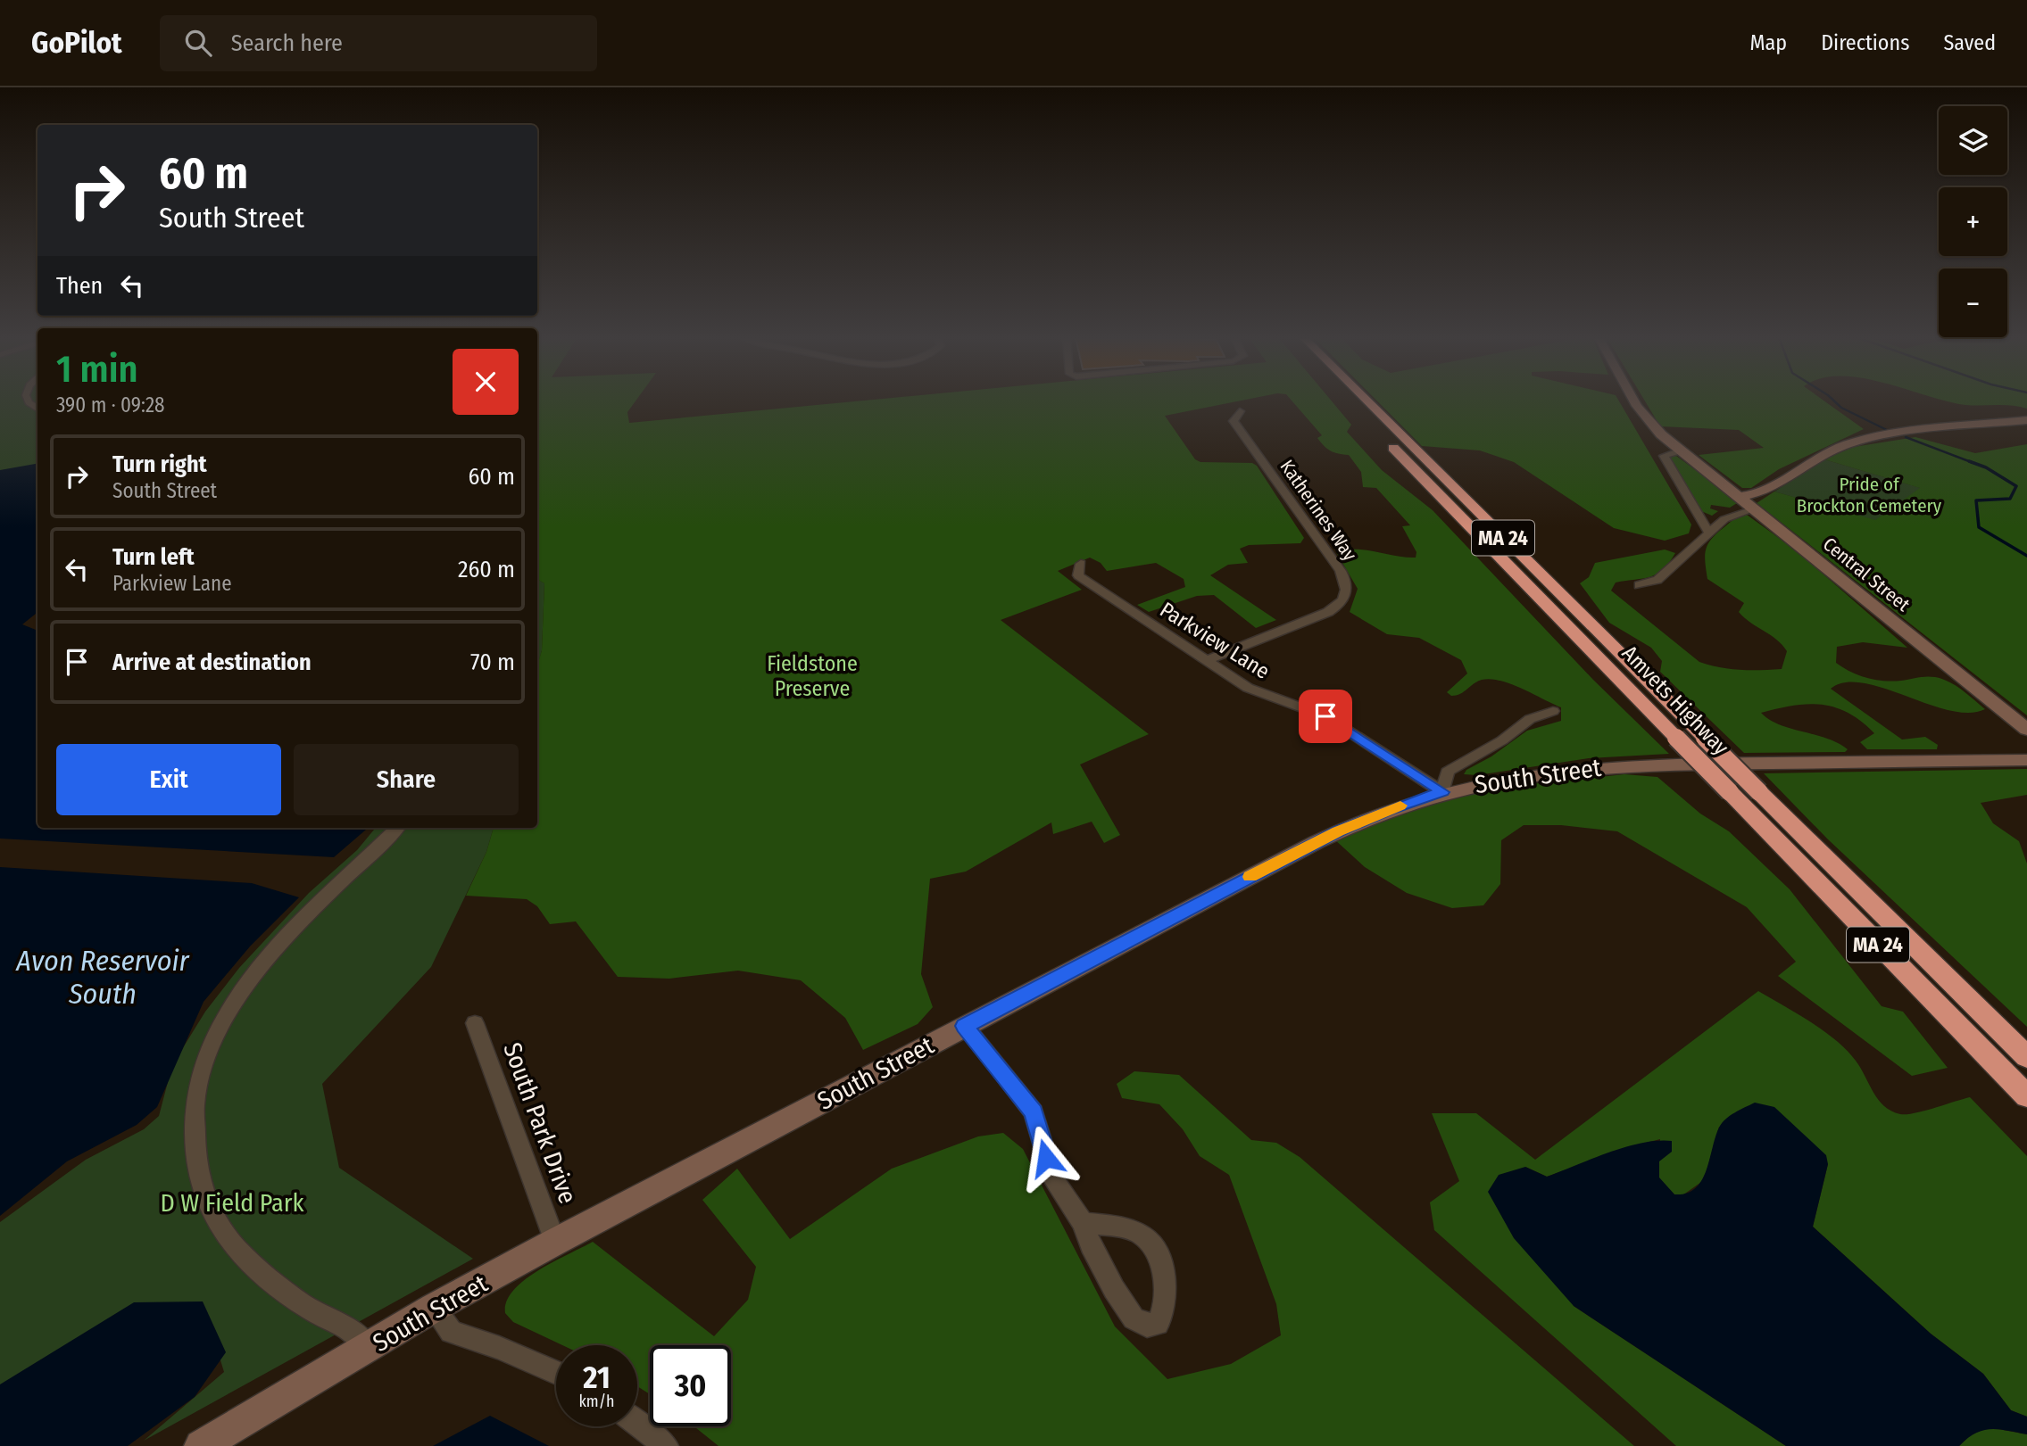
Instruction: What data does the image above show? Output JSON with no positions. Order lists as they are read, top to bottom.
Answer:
{
  "streets": {
    "highway": ["MA 24", "Amvets Highway"],
    "street": [
      "Katherines Way",
      "Central Street",
      "Parkview Lane",
      "South Street",
      "South Park Drive"
    ]
  },
  "crossings": [
    ["Katherines Way", "Parkview Lane"],
    ["Parkview Lane", "South Street"],
    ["South Street", "South Park Drive"]
  ],
  "water": ["Avon Reservoir South"],
  "parks": ["Pride of Brockton Cemetery", "Fieldstone Preserve", "D W Field Park"],
  "page": {
    "header": "GoPilot",
    "search": "Search here",
    "nav": ["Map", "Directions", "Saved"],
    "map_buttons": ["+", "−"],
    "turn": ["60 m", "South Street"],
    "then": "Then",
    "heading": ["1 min", "390 m · 09:28"],
    "list": [
      {
        "name": "Turn right",
        "note": "South Street",
        "value": "60 m"
      },
      {
        "name": "Turn left",
        "note": "Parkview Lane",
        "value": "260 m"
      },
      {
        "name": "Arrive at destination",
        "value": "70 m"
      }
    ],
    "buttons": ["Exit", "Share"],
    "speed": "21 km/h",
    "limit": "30"
  }
}
